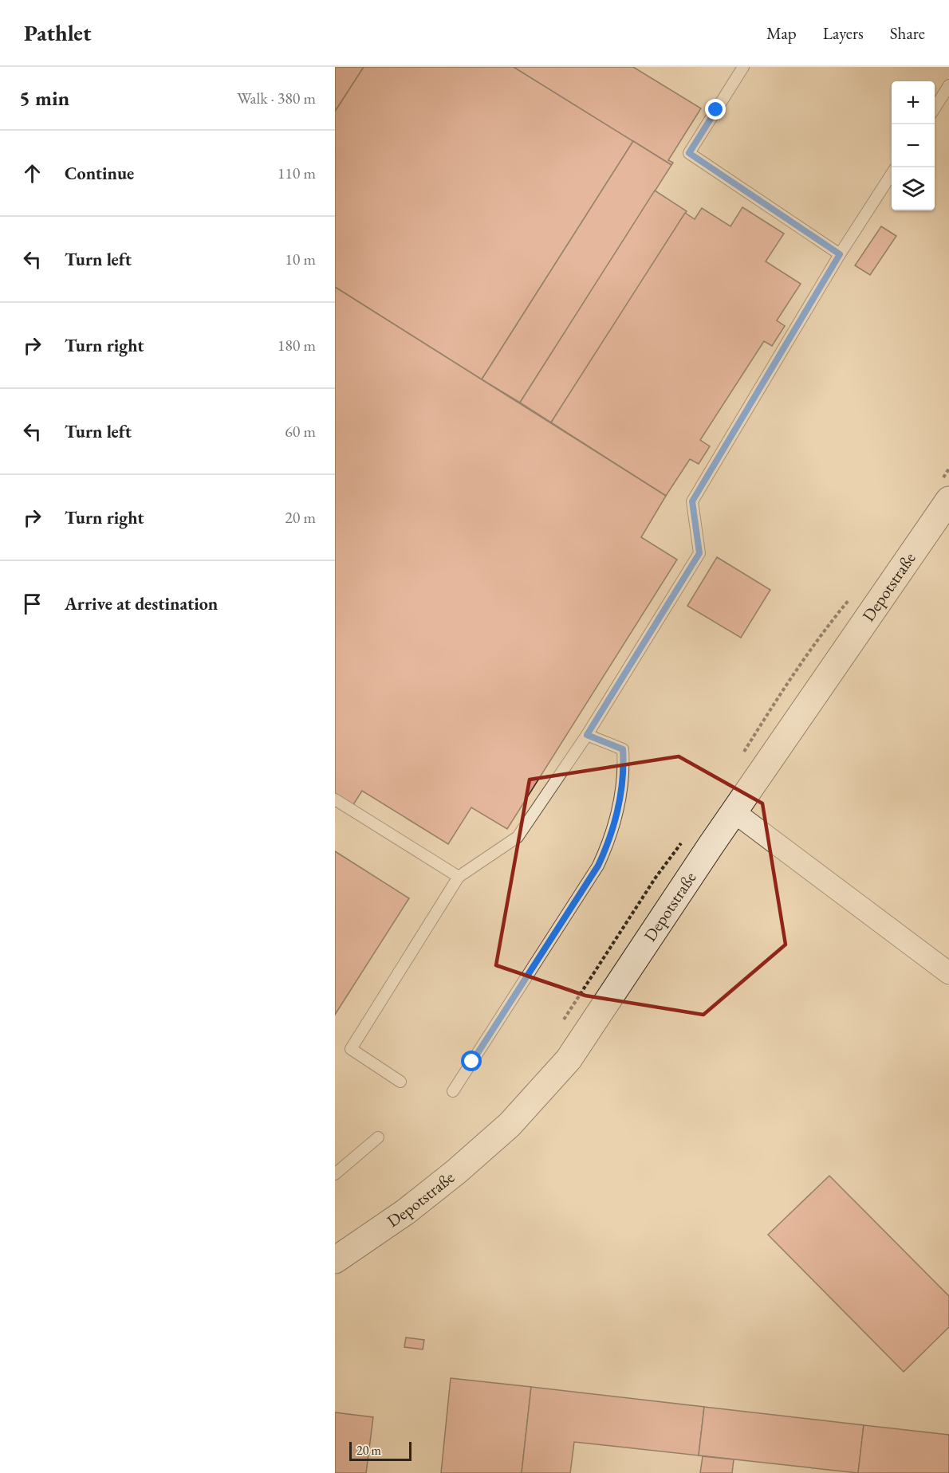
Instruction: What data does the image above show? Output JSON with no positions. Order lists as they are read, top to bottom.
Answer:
{
  "streets": {
    "main road": ["Depotstraße"]
  },
  "scale_bar": "20 m",
  "page": {
    "header": "Pathlet",
    "nav": ["Map", "Layers", "Share"],
    "heading": ["5 min", "Walk · 380 m"],
    "map_buttons": ["+", "−"],
    "list": [
      ["Continue", "110 m"],
      ["Turn left", "10 m"],
      ["Turn right", "180 m"],
      ["Turn left", "60 m"],
      ["Turn right", "20 m"],
      "Arrive at destination"
    ],
    "scale": "20 m"
  }
}
